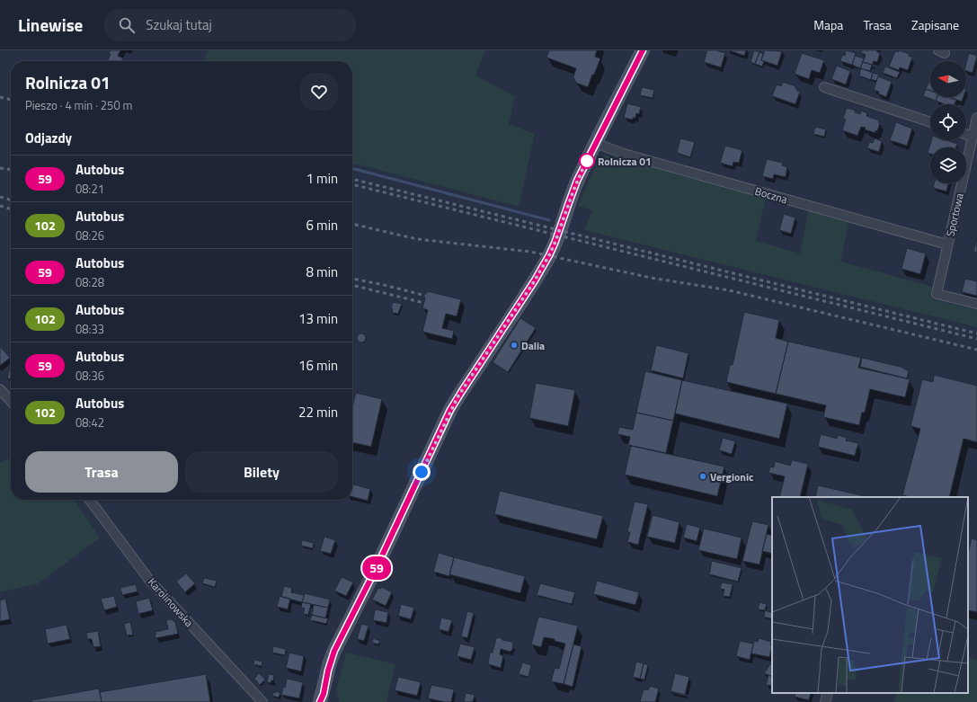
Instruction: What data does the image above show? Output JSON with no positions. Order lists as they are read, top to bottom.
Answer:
{
  "streets": {
    "street": ["Boczna", "Sportowa", "Karolinowska"]
  },
  "crossings": [
    ["Boczna", "Sportowa"]
  ],
  "places": ["Rolnicza 01", "Dalia", "Vergionic"],
  "lines": ["bus line 59"],
  "north": "left",
  "page": {
    "header": "Linewise",
    "search": "Szukaj tutaj",
    "nav": ["Mapa", "Trasa", "Zapisane"],
    "on_map": "59",
    "heading": [
      ["Rolnicza 01", "Pieszo · 4 min · 250 m"],
      "Odjazdy"
    ],
    "list": [
      {
        "mark": "59",
        "name": "Autobus",
        "note": "08:21",
        "value": "1 min"
      },
      {
        "mark": "102",
        "name": "Autobus",
        "note": "08:26",
        "value": "6 min"
      },
      {
        "mark": "59",
        "name": "Autobus",
        "note": "08:28",
        "value": "8 min"
      },
      {
        "mark": "102",
        "name": "Autobus",
        "note": "08:33",
        "value": "13 min"
      },
      {
        "mark": "59",
        "name": "Autobus",
        "note": "08:36",
        "value": "16 min"
      },
      {
        "mark": "102",
        "name": "Autobus",
        "note": "08:42",
        "value": "22 min"
      }
    ],
    "buttons": ["Trasa", "Bilety"]
  }
}
